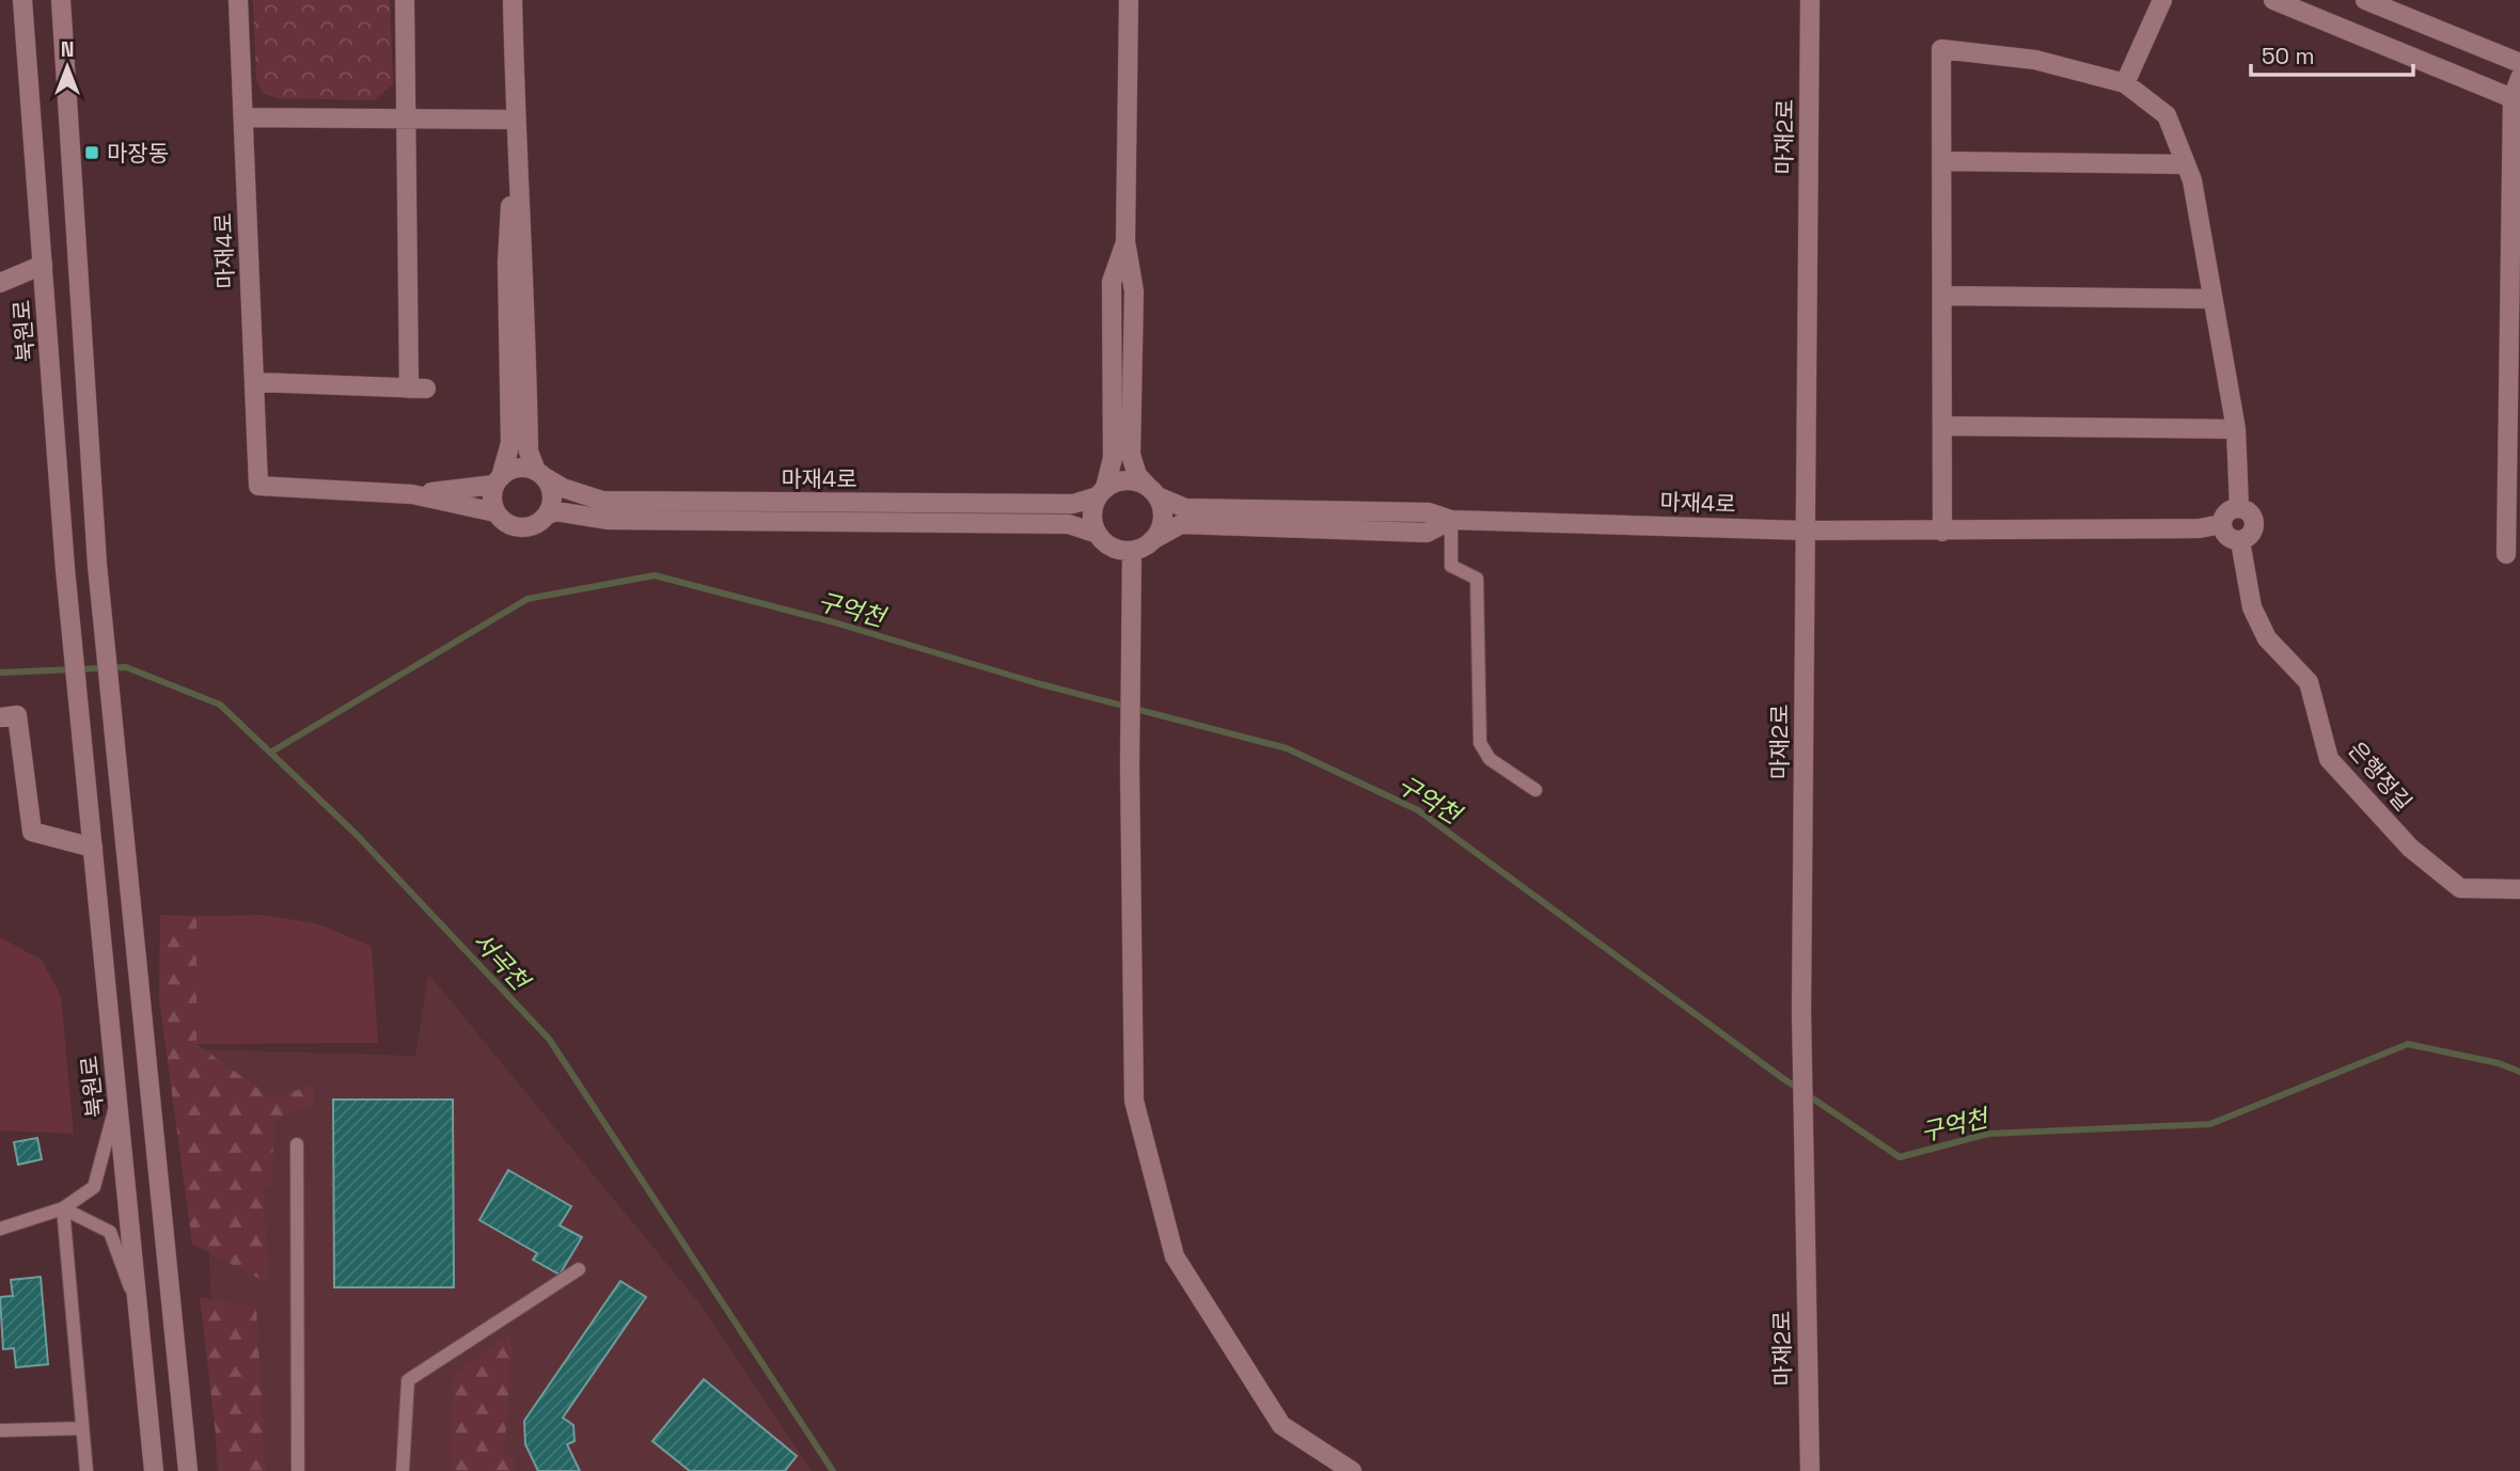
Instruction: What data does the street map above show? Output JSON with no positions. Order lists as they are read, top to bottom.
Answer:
{
  "streets": {
    "street": [
      "마재2로",
      "마재4로",
      "북원로",
      "은행정길"
    ]
  },
  "crossings": [
    ["마재2로", "마재4로"],
    ["마재4로", "은행정길"]
  ],
  "water": ["구억천", "서곡천"],
  "places": {
    "transit": ["마장동"]
  },
  "scale_bar": "50 m",
  "north": "top"
}
